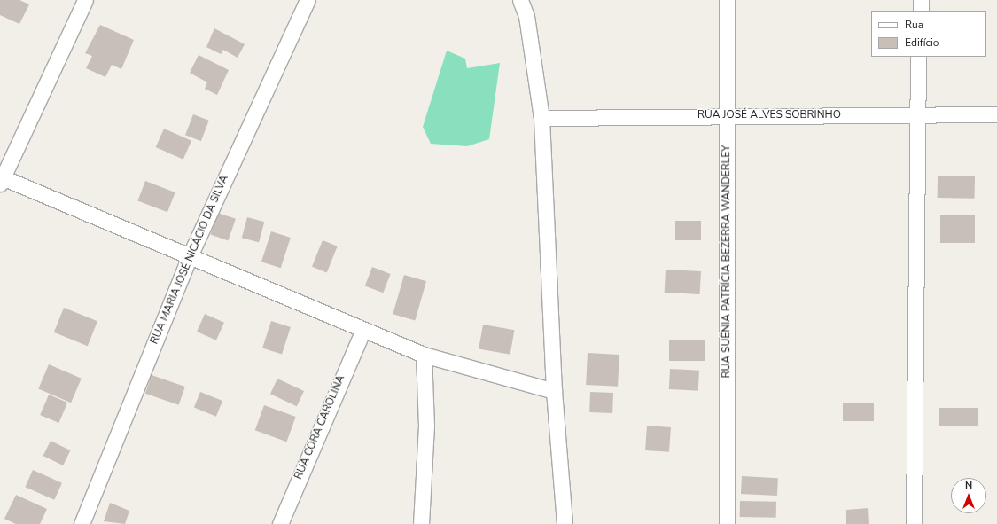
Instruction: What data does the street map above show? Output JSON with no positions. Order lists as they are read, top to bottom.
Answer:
{
  "streets": {
    "street": [
      "RUA JOSÉ ALVES SOBRINHO",
      "RUA MARIA JOSÉ NICÁCIO DA SILVA",
      "RUA SUÊNIA PATRÍCIA BEZERRA WANDERLEY",
      "RUA CORA CAROLINA"
    ]
  },
  "crossings": [
    ["RUA JOSÉ ALVES SOBRINHO", "RUA SUÊNIA PATRÍCIA BEZERRA WANDERLEY"]
  ],
  "legend": ["Rua", "Edifício"],
  "north": "top"
}
